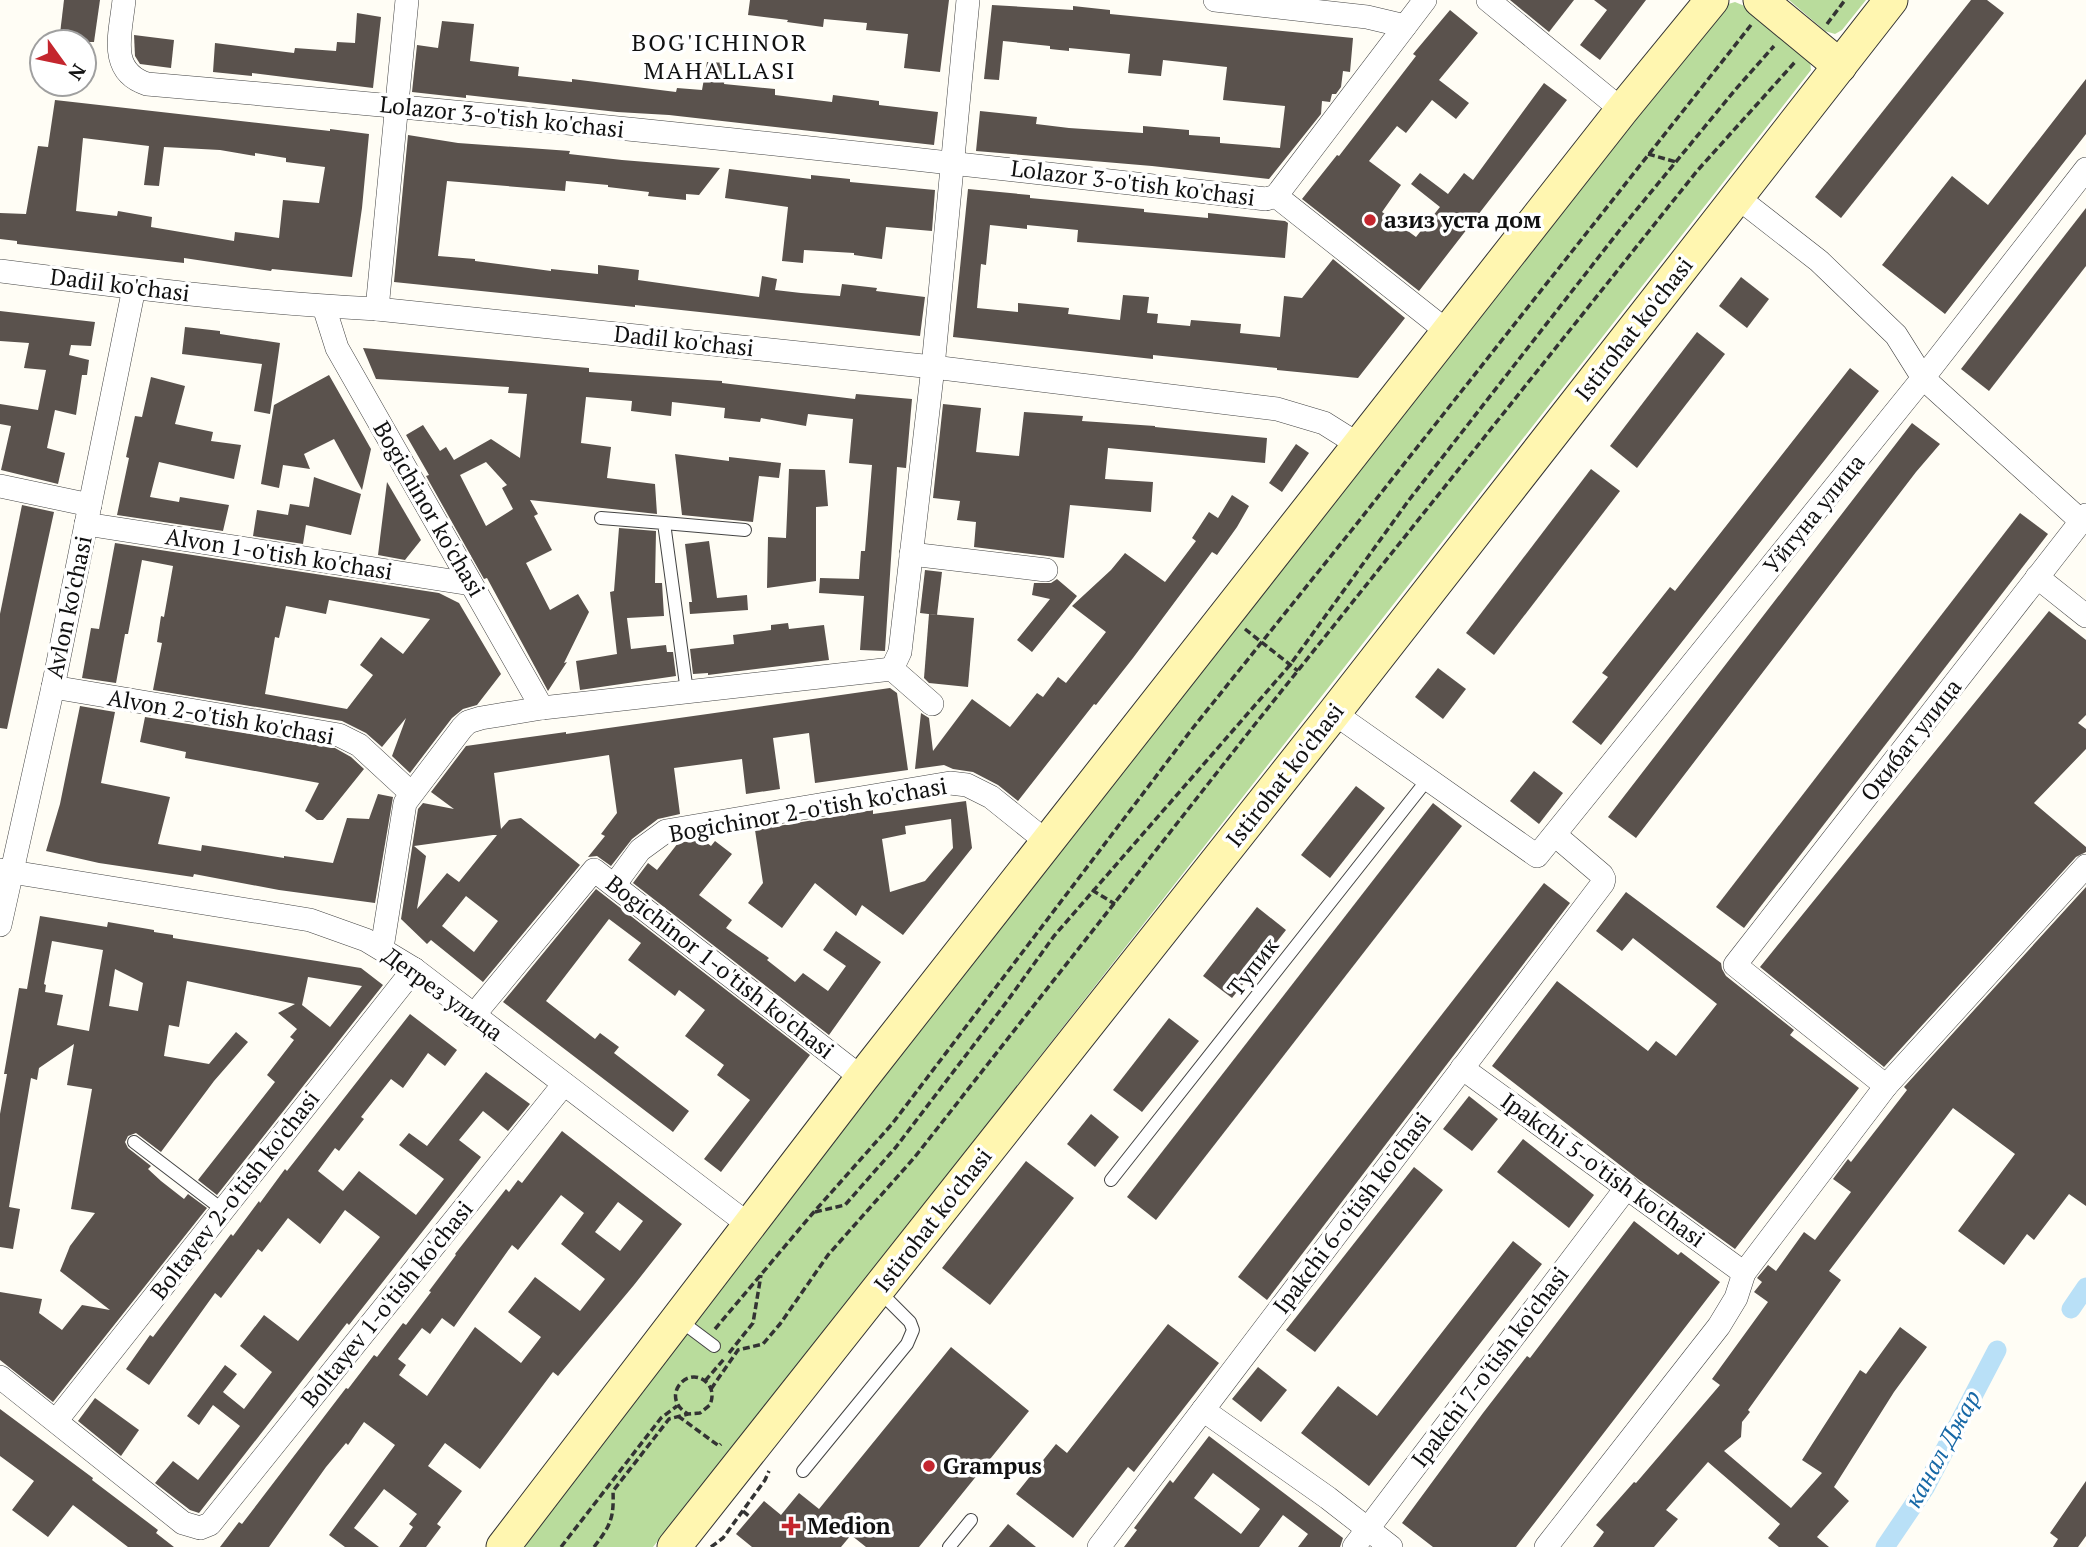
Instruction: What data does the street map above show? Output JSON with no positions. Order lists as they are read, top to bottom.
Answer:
{
  "streets": {
    "main road": ["Istirohat ko'chasi"],
    "street": [
      "Lolazor 3-o'tish ko'chasi",
      "Dadil ko'chasi",
      "Bogichinor ko'chasi",
      "Уйгуна улица",
      "Alvon 1-o'tish ko'chasi",
      "Avlon ko'chasi",
      "Alvon 2-o'tish ko'chasi",
      "Окибат улица",
      "Bogichinor 2-o'tish ko'chasi",
      "Bogichinor 1-o'tish ko'chasi",
      "Дегрез улица",
      "Ipakchi 5-o'tish ko'chasi",
      "Boltayev 2-o'tish ko'chasi",
      "Ipakchi 6-o'tish ko'chasi",
      "Boltayev 1-o'tish ko'chasi",
      "Ipakchi 7-o'tish ko'chasi"
    ],
    "lane": ["Тупик"]
  },
  "crossings": [
    ["Dadil ko'chasi", "Bogichinor ko'chasi"],
    ["Dadil ko'chasi", "Avlon ko'chasi"],
    ["Bogichinor ko'chasi", "Alvon 1-o'tish ko'chasi"],
    ["Уйгуна улица", "Тупик"],
    ["Уйгуна улица", "Ipakchi 6-o'tish ko'chasi"],
    ["Alvon 1-o'tish ko'chasi", "Avlon ko'chasi"],
    ["Avlon ko'chasi", "Alvon 2-o'tish ko'chasi"],
    ["Avlon ko'chasi", "Дегрез улица"],
    ["Bogichinor 2-o'tish ko'chasi", "Bogichinor 1-o'tish ko'chasi"],
    ["Bogichinor 1-o'tish ko'chasi", "Дегрез улица"],
    ["Дегрез улица", "Boltayev 2-o'tish ko'chasi"],
    ["Дегрез улица", "Boltayev 1-o'tish ko'chasi"],
    ["Ipakchi 5-o'tish ko'chasi", "Ipakchi 6-o'tish ko'chasi"],
    ["Ipakchi 5-o'tish ko'chasi", "Ipakchi 7-o'tish ko'chasi"],
    ["Boltayev 2-o'tish ko'chasi", "Boltayev 1-o'tish ko'chasi"]
  ],
  "districts": ["BOG'ICHINOR MAHALLASI"],
  "water": ["канал Джар"],
  "places": {
    "other": ["азиз уста дом", "Grampus"],
    "health": ["Medion"]
  },
  "north": "bottom right"
}
